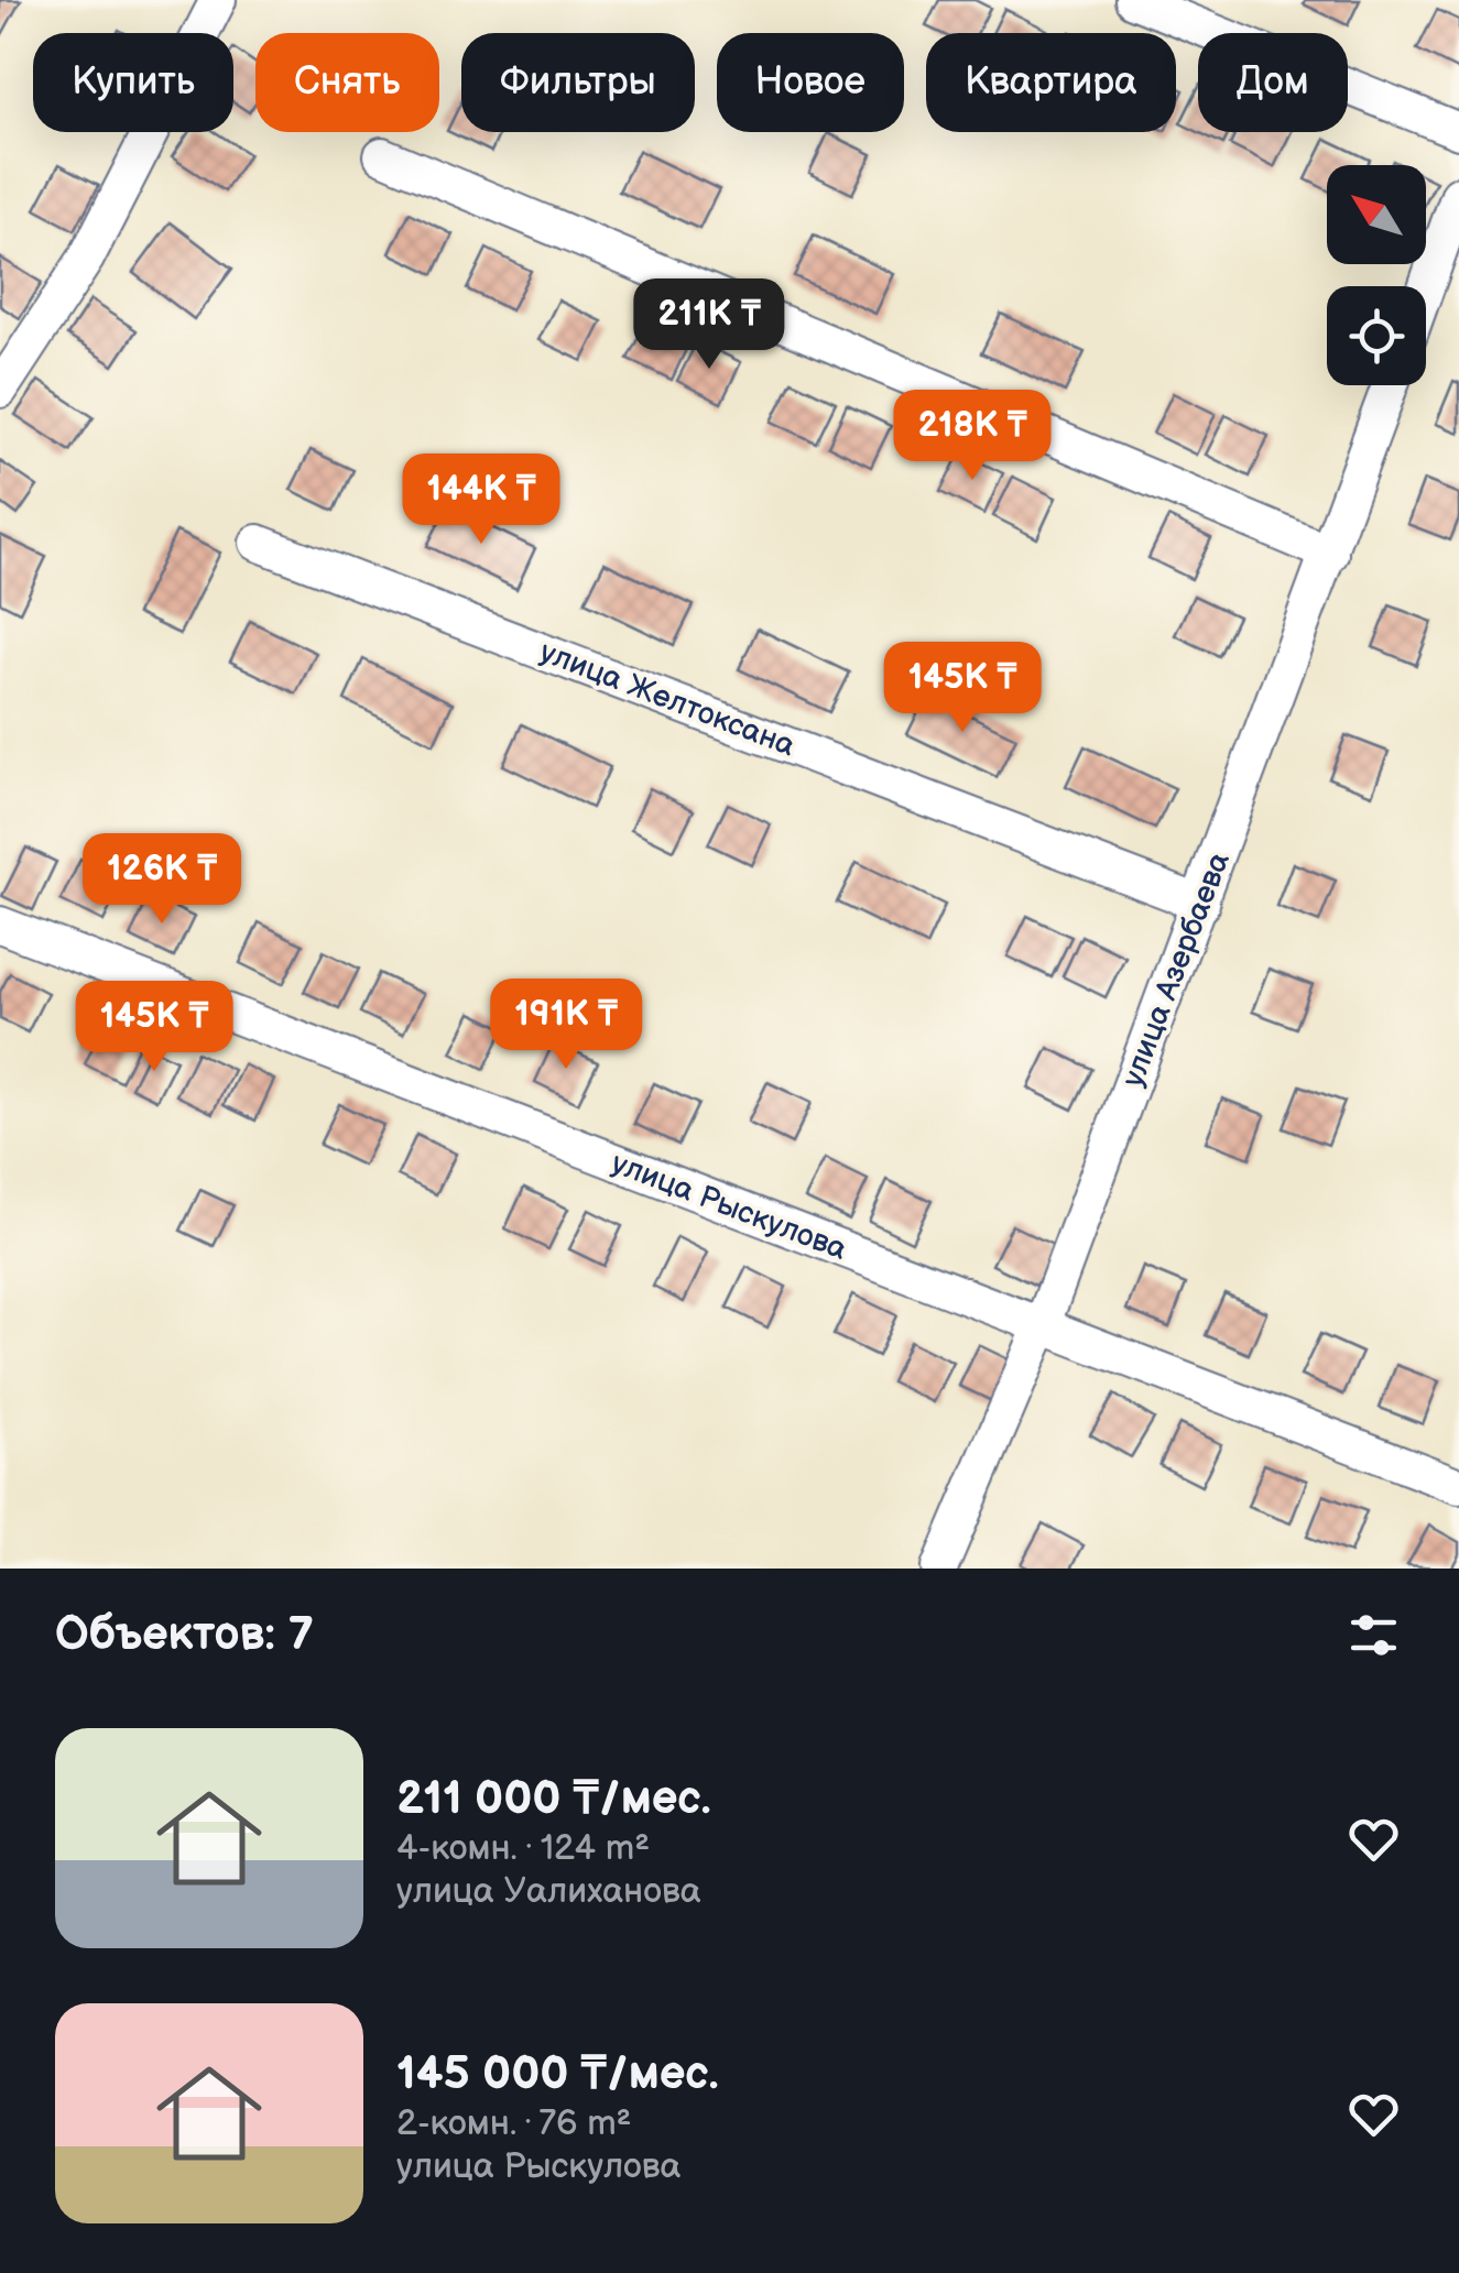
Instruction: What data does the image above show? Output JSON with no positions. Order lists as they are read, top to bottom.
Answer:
{
  "streets": {
    "street": ["улица Желтоксана", "улица Азербаева", "улица Рыскулова"]
  },
  "crossings": [
    ["улица Желтоксана", "улица Азербаева"],
    ["улица Азербаева", "улица Рыскулова"]
  ],
  "north": "top left",
  "page": {
    "chip": [
      "Купить",
      "Снять",
      "Фильтры",
      "Новое",
      "Квартира",
      "Дом"
    ],
    "price": [
      "211K ₸",
      "218K ₸",
      "144K ₸",
      "145K ₸",
      "126K ₸",
      "191K ₸",
      "145K ₸"
    ],
    "heading": "Объектов: 7",
    "list": [
      {
        "name": "211 000 ₸/мес.",
        "note": "4-комн. · 124 m² · улица Уалиханова"
      },
      {
        "name": "145 000 ₸/мес.",
        "note": "2-комн. · 76 m² · улица Рыскулова"
      }
    ]
  }
}
